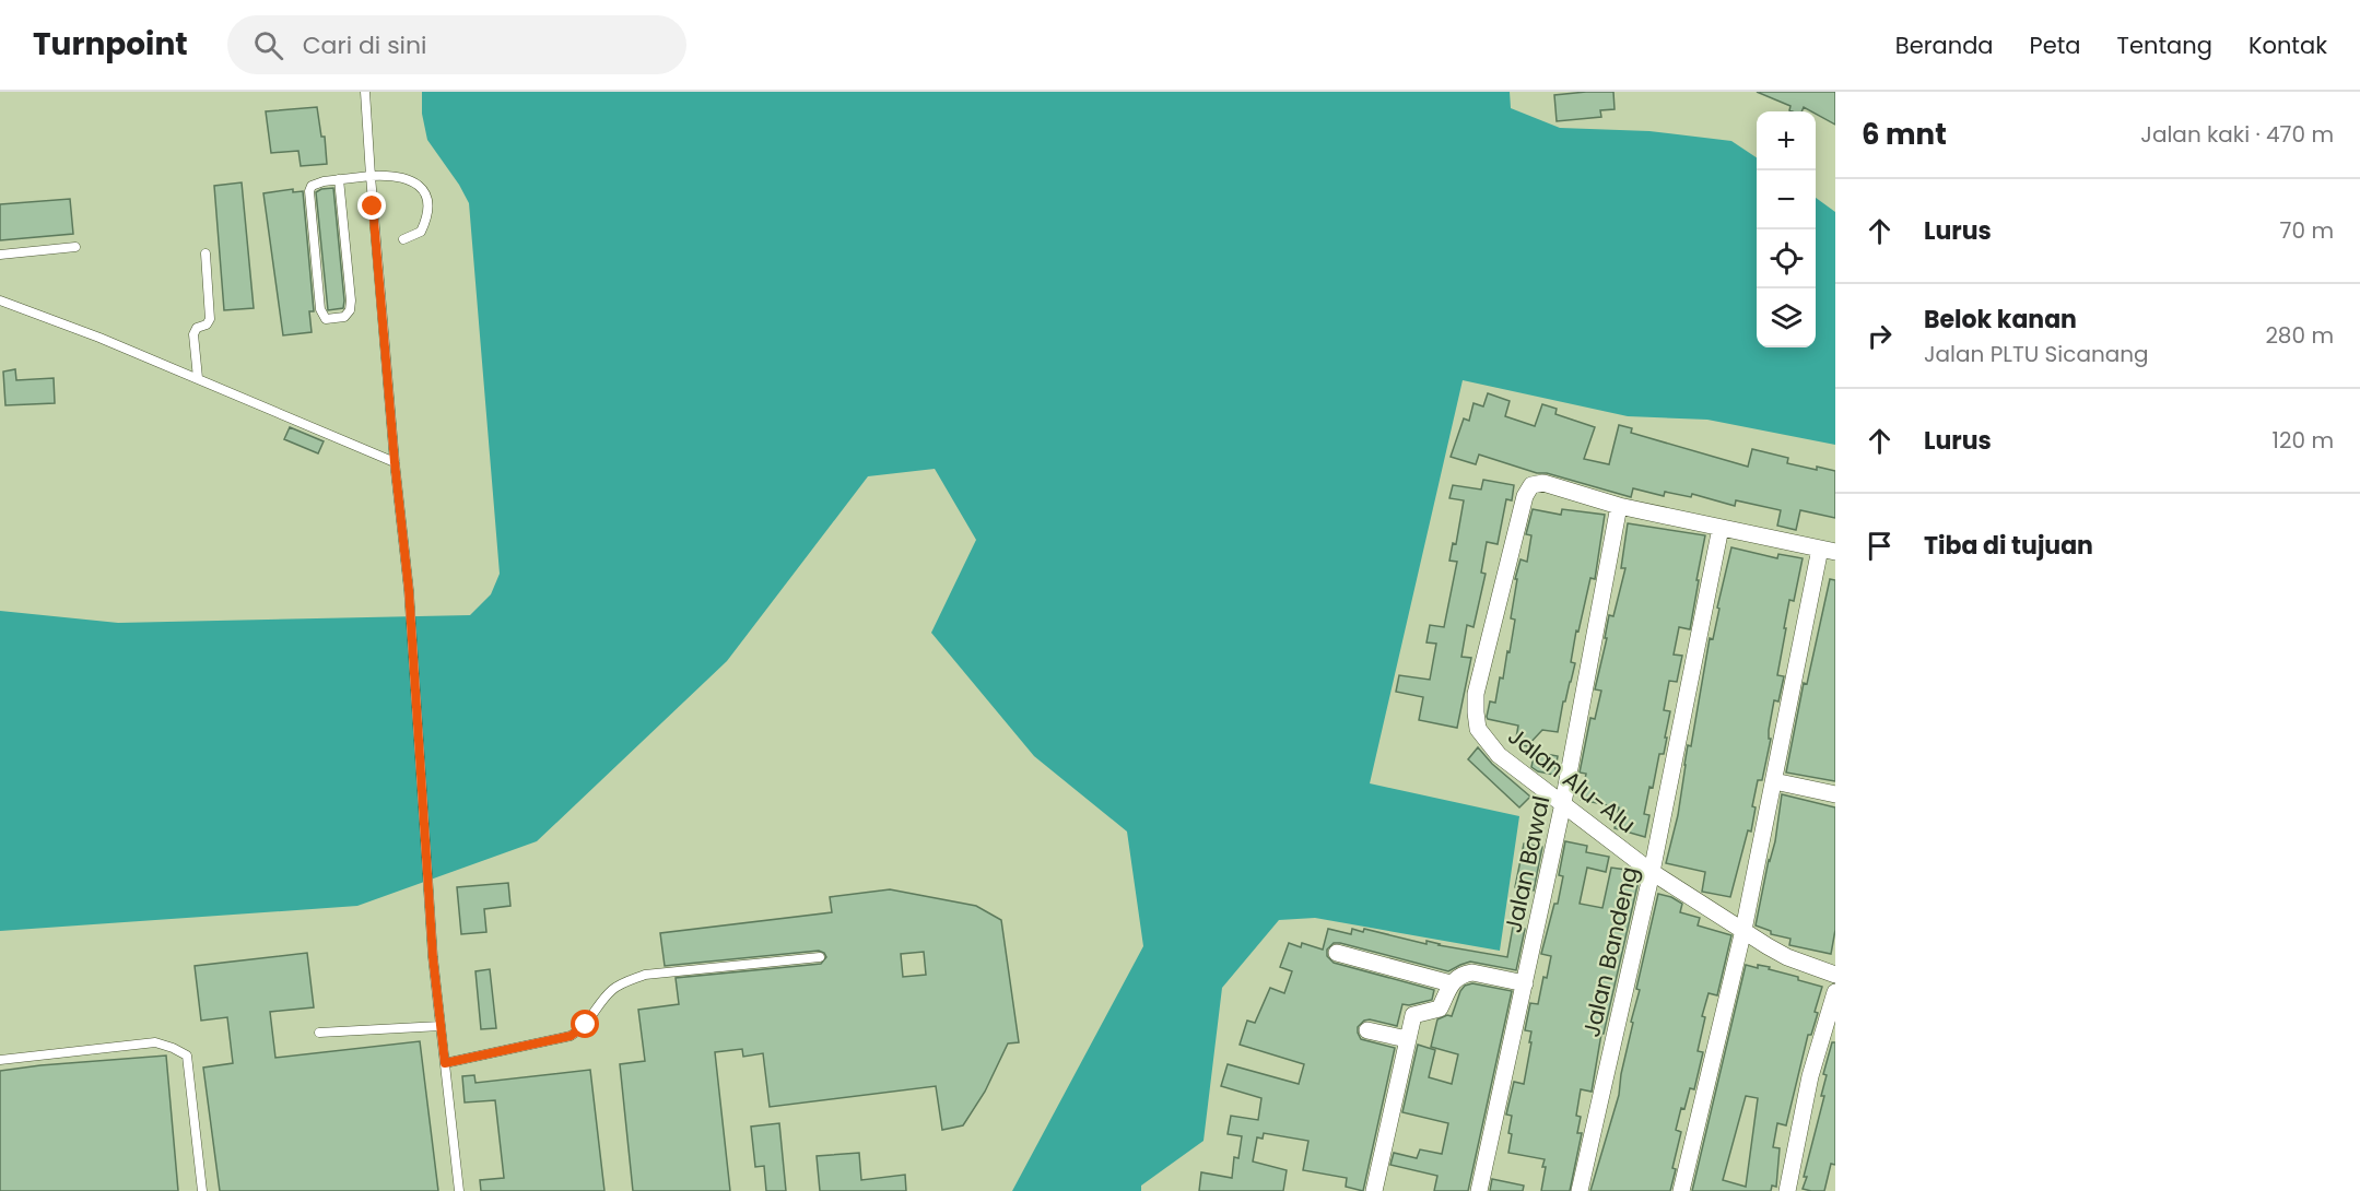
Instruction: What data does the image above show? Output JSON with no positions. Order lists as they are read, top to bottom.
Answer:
{
  "streets": {
    "street": ["Jalan Alu-Alu", "Jalan Bawal", "Jalan Bandeng"]
  },
  "crossings": [
    ["Jalan Alu-Alu", "Jalan Bawal"],
    ["Jalan Alu-Alu", "Jalan Bandeng"]
  ],
  "page": {
    "header": "Turnpoint",
    "search": "Cari di sini",
    "nav": [
      "Beranda",
      "Peta",
      "Tentang",
      "Kontak"
    ],
    "heading": ["6 mnt", "Jalan kaki · 470 m"],
    "map_buttons": ["+", "−"],
    "list": [
      ["Lurus", "70 m"],
      ["Belok kanan", "Jalan PLTU Sicanang", "280 m"],
      ["Lurus", "120 m"],
      "Tiba di tujuan"
    ]
  }
}
